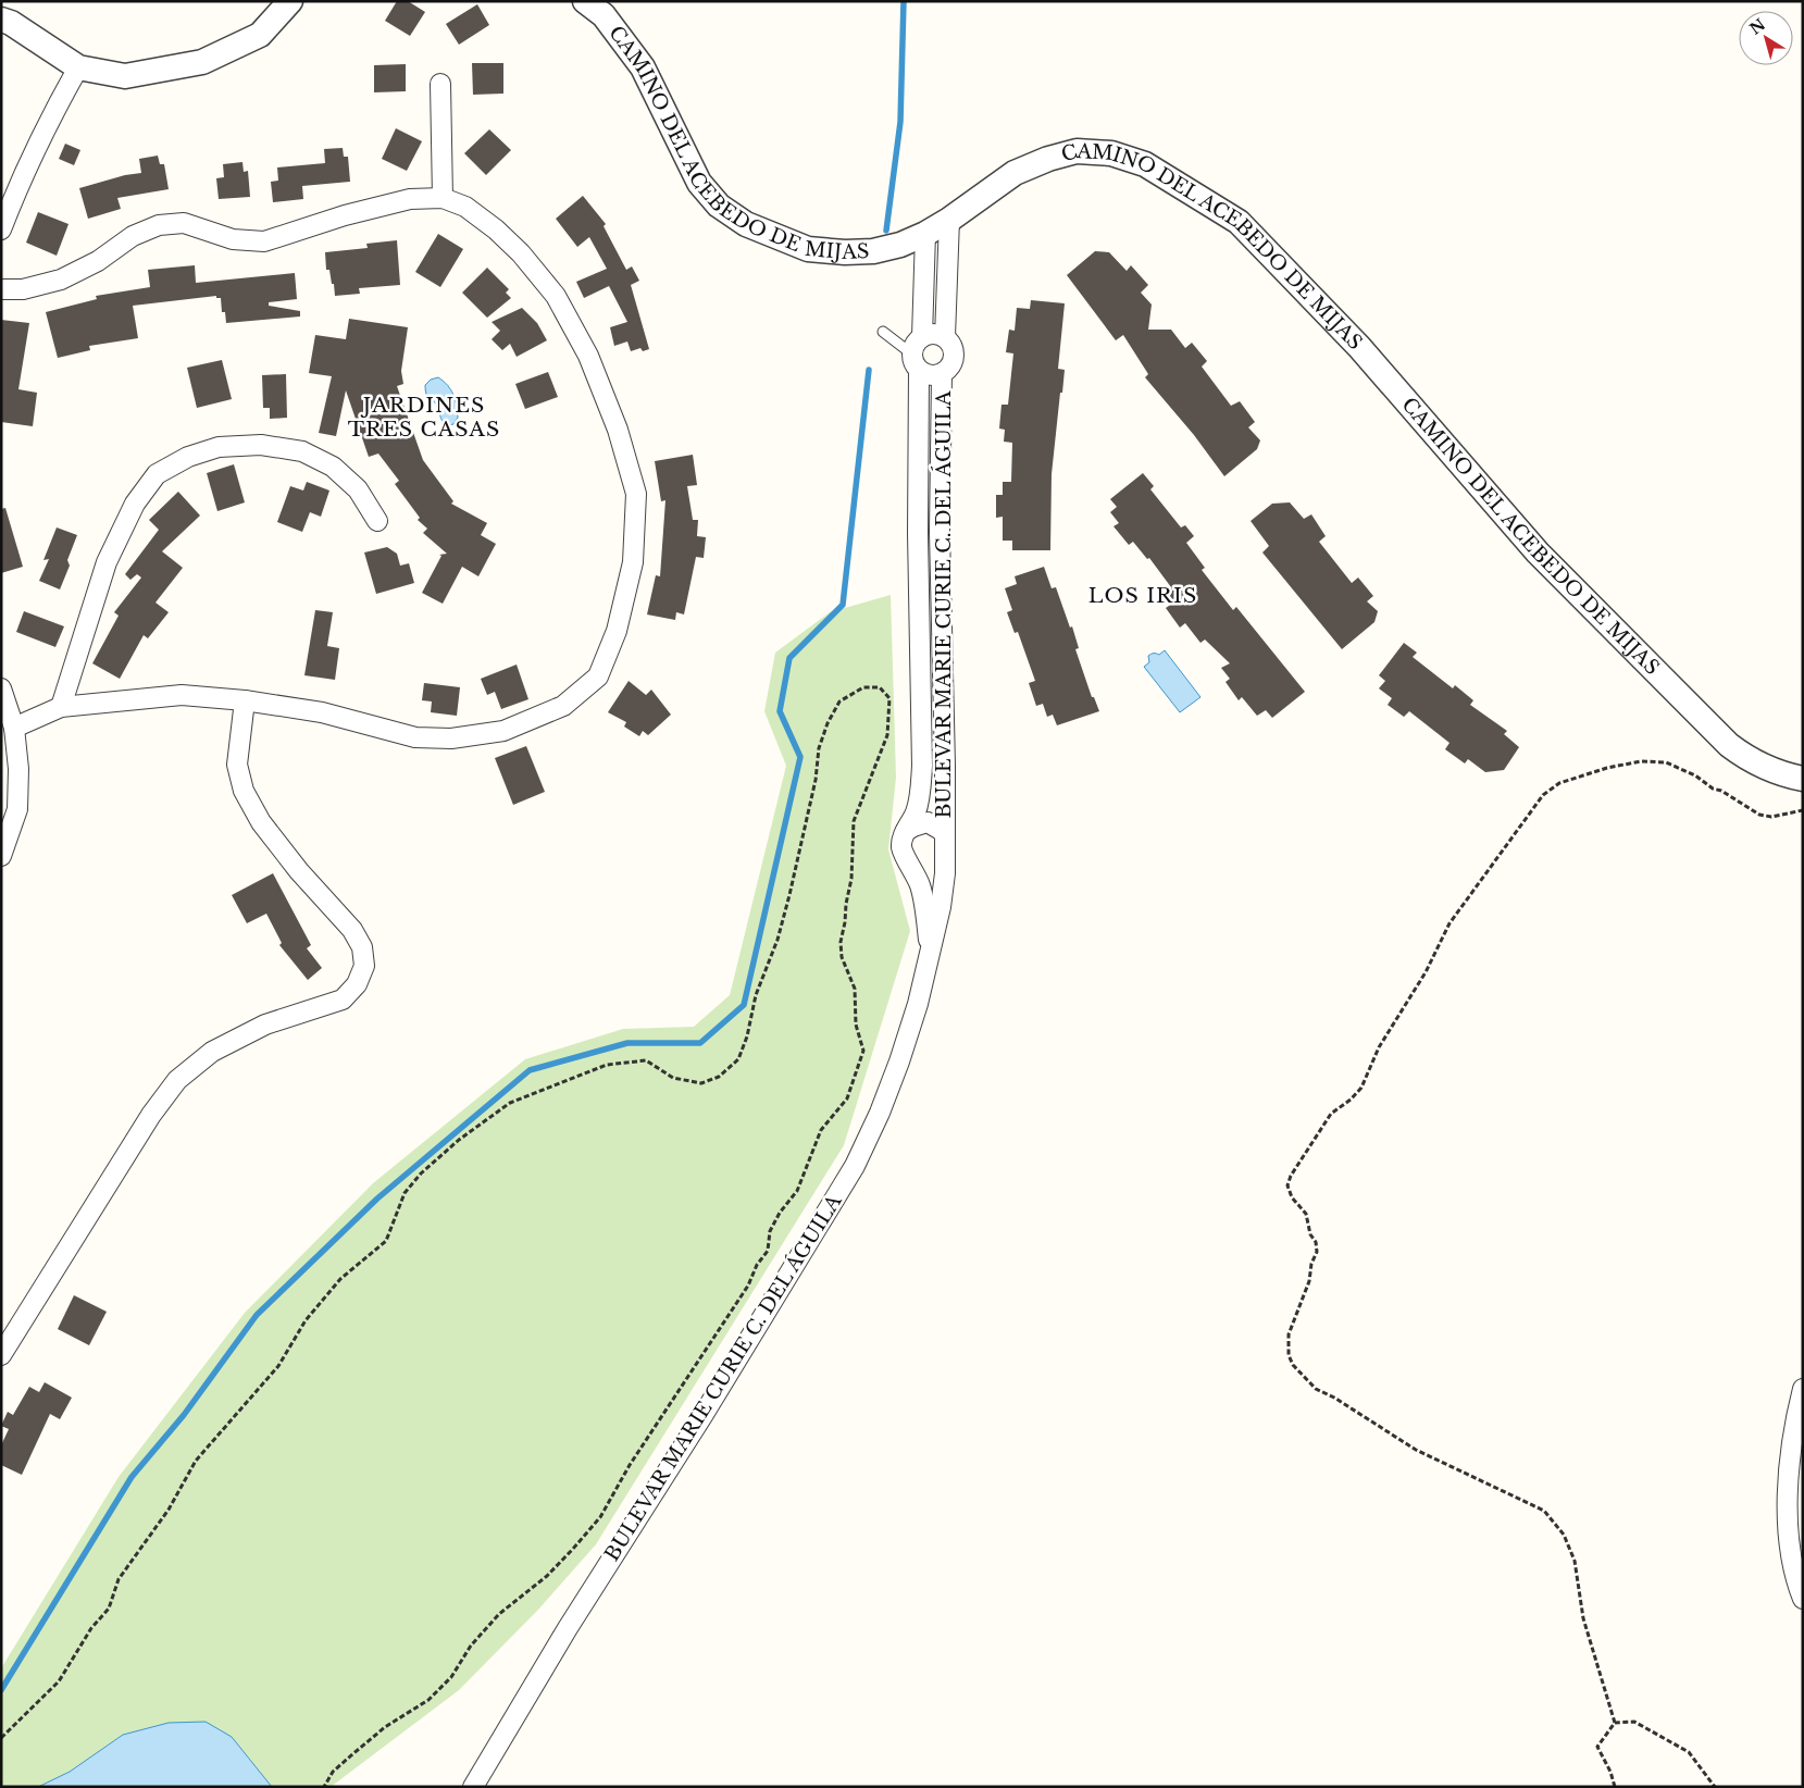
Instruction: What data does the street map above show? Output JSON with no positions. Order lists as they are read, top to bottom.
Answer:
{
  "streets": {
    "street": ["CAMINO DEL ACEBEDO DE MIJAS", "BULEVAR MARIE CURIE C. DEL ÁGUILA"]
  },
  "districts": ["JARDINES TRES CASAS", "LOS IRIS"],
  "north": "top left"
}
